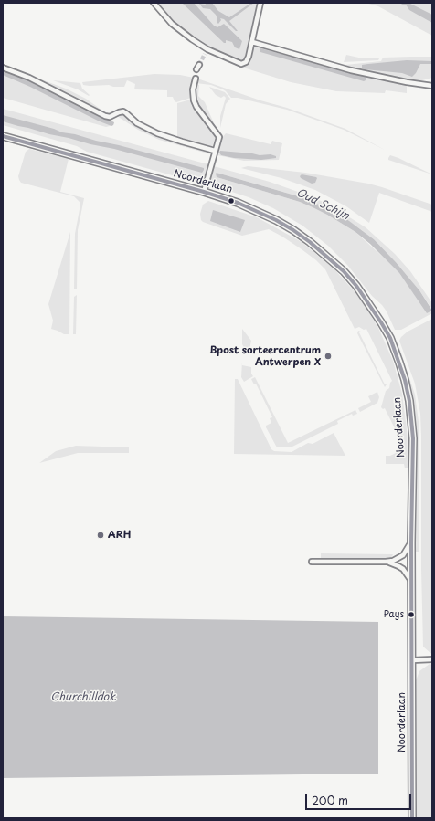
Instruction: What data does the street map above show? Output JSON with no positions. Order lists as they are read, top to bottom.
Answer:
{
  "streets": {
    "main road": ["Noorderlaan"]
  },
  "water": ["Oud Schijn", "Churchilldok"],
  "places": ["Bpost sorteercentrum Antwerpen X", "ARH", "Pays"],
  "scale_bar": "200 m"
}
